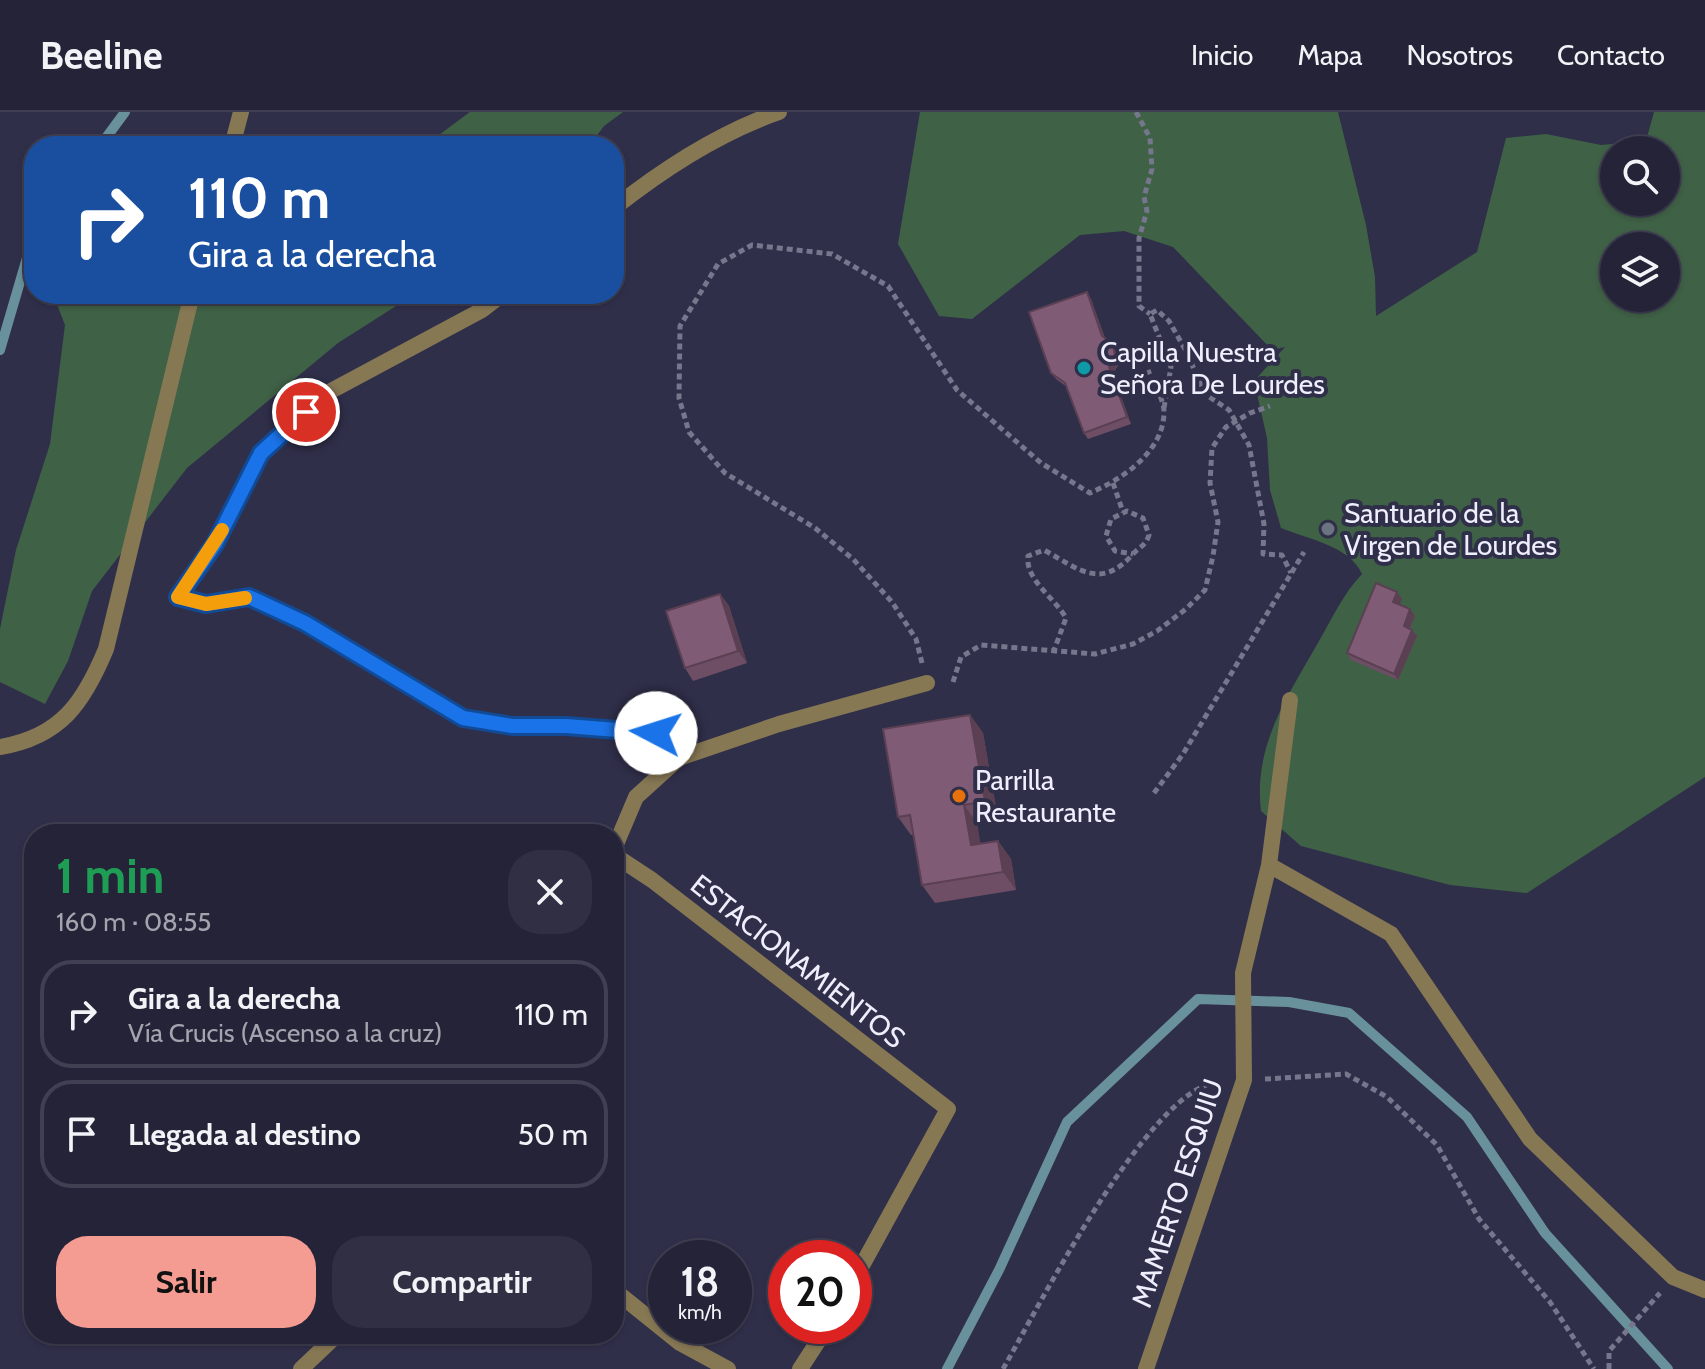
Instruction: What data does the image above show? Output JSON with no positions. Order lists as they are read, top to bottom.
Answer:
{
  "streets": {
    "street": ["ESTACIONAMIENTOS", "MAMERTO ESQUIU"]
  },
  "places": ["Capilla Nuestra Señora De Lourdes", "Santuario de la Virgen de Lourdes", "Parrilla Restaurante"],
  "page": {
    "header": "Beeline",
    "nav": [
      "Inicio",
      "Mapa",
      "Nosotros",
      "Contacto"
    ],
    "turn": ["110 m", "Gira a la derecha"],
    "heading": ["1 min", "160 m · 08:55"],
    "list": [
      {
        "name": "Gira a la derecha",
        "note": "Vía Crucis (Ascenso a la cruz)",
        "value": "110 m"
      },
      {
        "name": "Llegada al destino",
        "value": "50 m"
      }
    ],
    "buttons": ["Salir", "Compartir"],
    "speed": "18 km/h",
    "limit": "20"
  }
}
